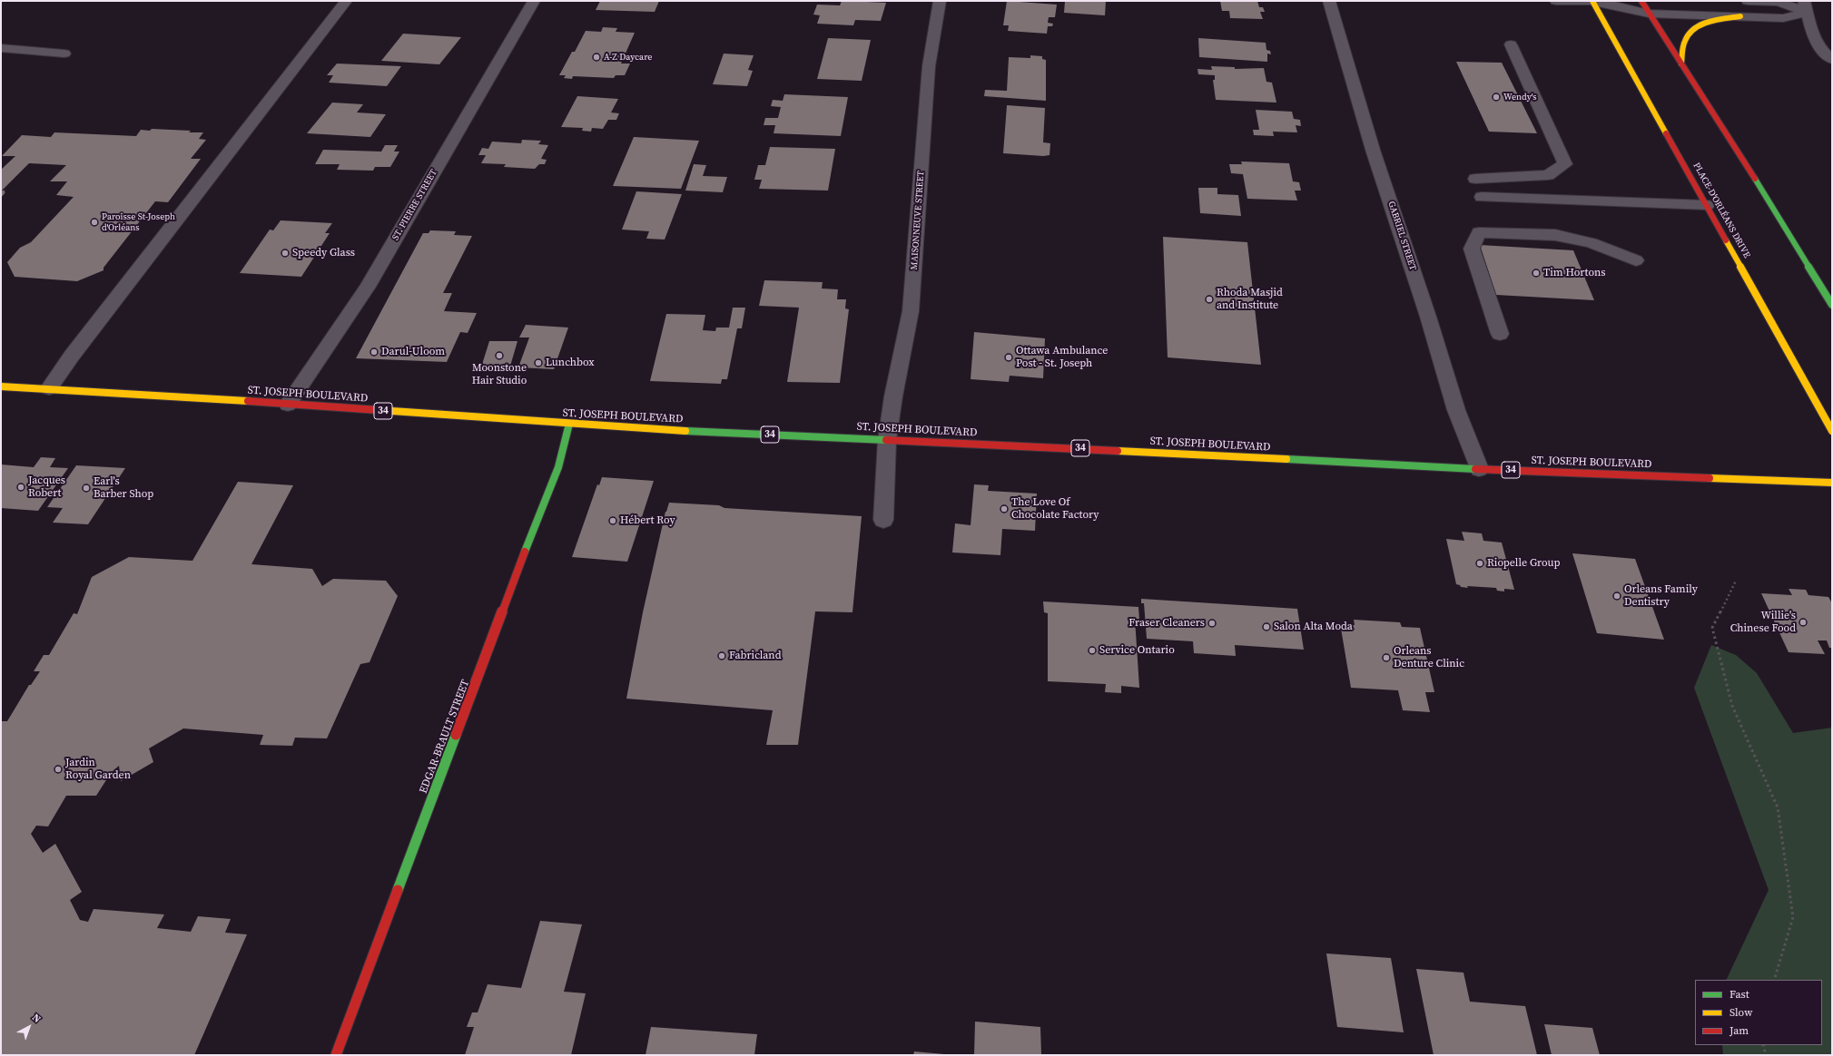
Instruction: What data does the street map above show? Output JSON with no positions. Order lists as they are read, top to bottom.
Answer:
{
  "streets": {
    "main road": [
      "PLACE-D'ORLÉANS DRIVE",
      "ST. JOSEPH BOULEVARD",
      "34",
      "EDGAR-BRAULT STREET"
    ],
    "street": ["ST. PIERRE STREET", "MAISONNEUVE STREET", "GABRIEL STREET"]
  },
  "crossings": [
    ["ST. PIERRE STREET", "ST. JOSEPH BOULEVARD"],
    ["MAISONNEUVE STREET", "ST. JOSEPH BOULEVARD"],
    ["GABRIEL STREET", "ST. JOSEPH BOULEVARD"],
    ["ST. JOSEPH BOULEVARD", "EDGAR-BRAULT STREET"]
  ],
  "places": [
    "A-Z Daycare",
    "Wendy's",
    "Paroisse St-Joseph d'Orléans",
    "Speedy Glass",
    "Tim Hortons",
    "Rhoda Masjid and Institute",
    "Darul-Uloom",
    "Moonstone Hair Studio",
    "Ottawa Ambulance Post - St. Joseph",
    "Lunchbox",
    "Jacques Robert",
    "Earl's Barber Shop",
    "The Love Of Chocolate Factory",
    "Hébert Roy",
    "Riopelle Group",
    "Orleans Family Dentistry",
    "Willie's Chinese Food",
    "Fraser Cleaners",
    "Salon Alta Moda",
    "Service Ontario",
    "Fabricland",
    "Orleans Denture Clinic",
    "Jardin Royal Garden"
  ],
  "legend": ["Fast", "Slow", "Jam"],
  "north": "top right"
}
